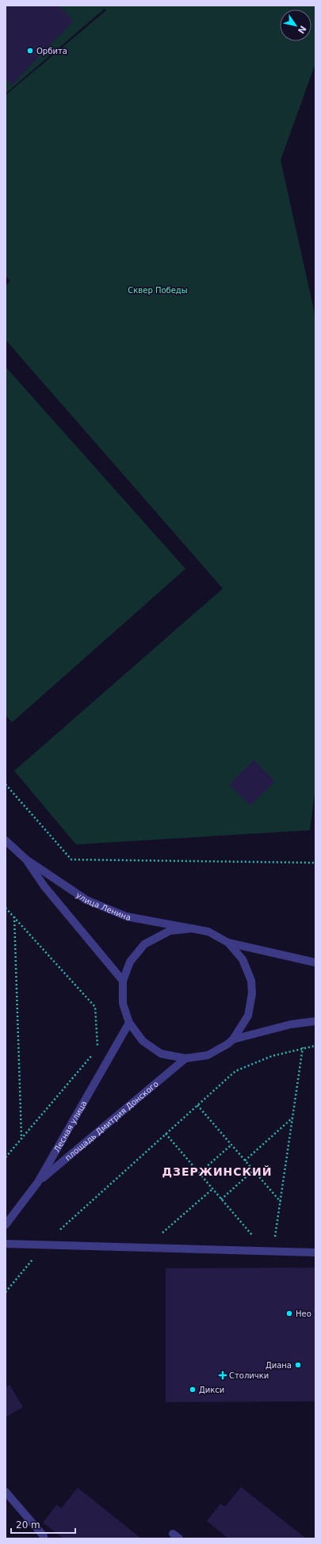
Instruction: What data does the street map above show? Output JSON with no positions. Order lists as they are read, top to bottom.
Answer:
{
  "streets": {
    "street": ["улица Ленина", "площадь Дмитрия Донского", "Лесная улица"]
  },
  "crossings": [
    ["улица Ленина", "площадь Дмитрия Донского"],
    ["улица Ленина", "Лесная улица"],
    ["площадь Дмитрия Донского", "Лесная улица"]
  ],
  "districts": ["ДЗЕРЖИНСКИЙ"],
  "parks": ["Сквер Победы"],
  "places": {
    "other": [
      "Орбита",
      "Нео",
      "Диана",
      "Дикси"
    ],
    "health": ["Столички"]
  },
  "scale_bar": "20 m",
  "north": "bottom right"
}
